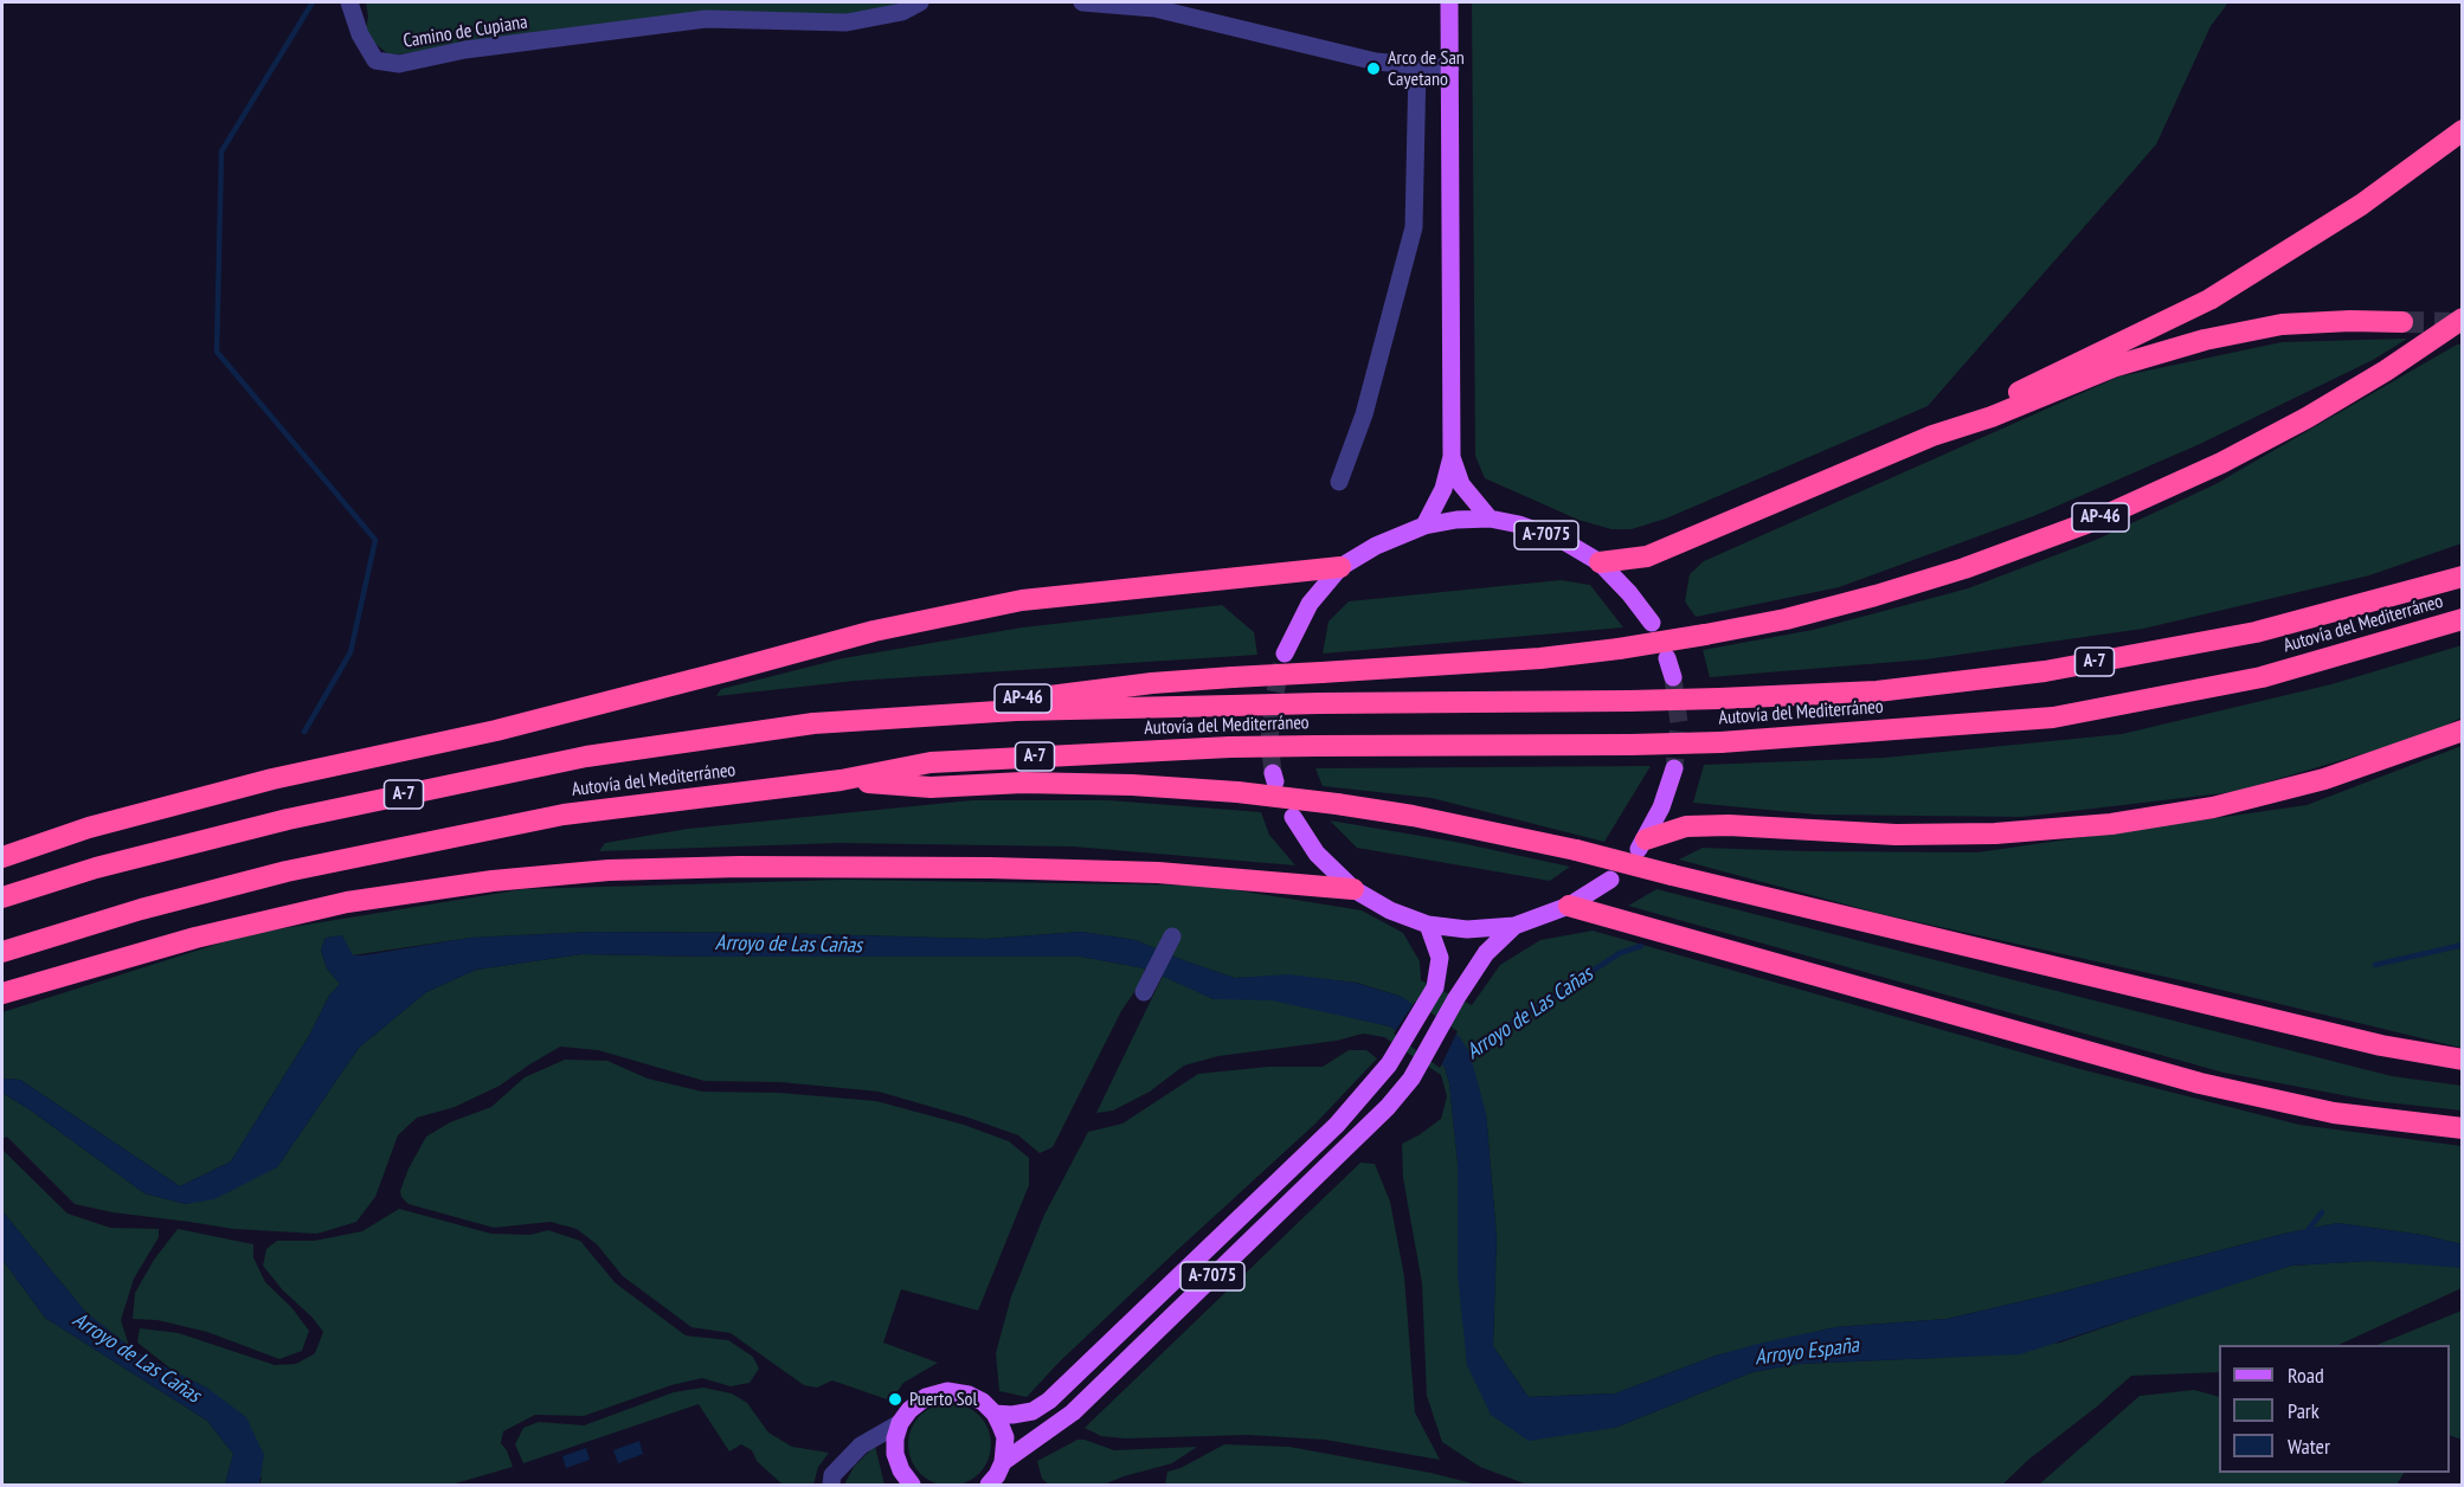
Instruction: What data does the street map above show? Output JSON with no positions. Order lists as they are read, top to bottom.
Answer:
{
  "streets": {
    "highway": ["AP-46", "Autovía del Mediterráneo", "A-7"],
    "main road": ["A-7075"],
    "street": ["Camino de Cupiana"]
  },
  "crossings": [
    ["AP-46", "Autovía del Mediterráneo"]
  ],
  "water": ["Arroyo de Las Cañas", "Arroyo España"],
  "places": ["Arco de San Cayetano", "Puerto Sol"],
  "legend": ["Road", "Park", "Water"]
}
